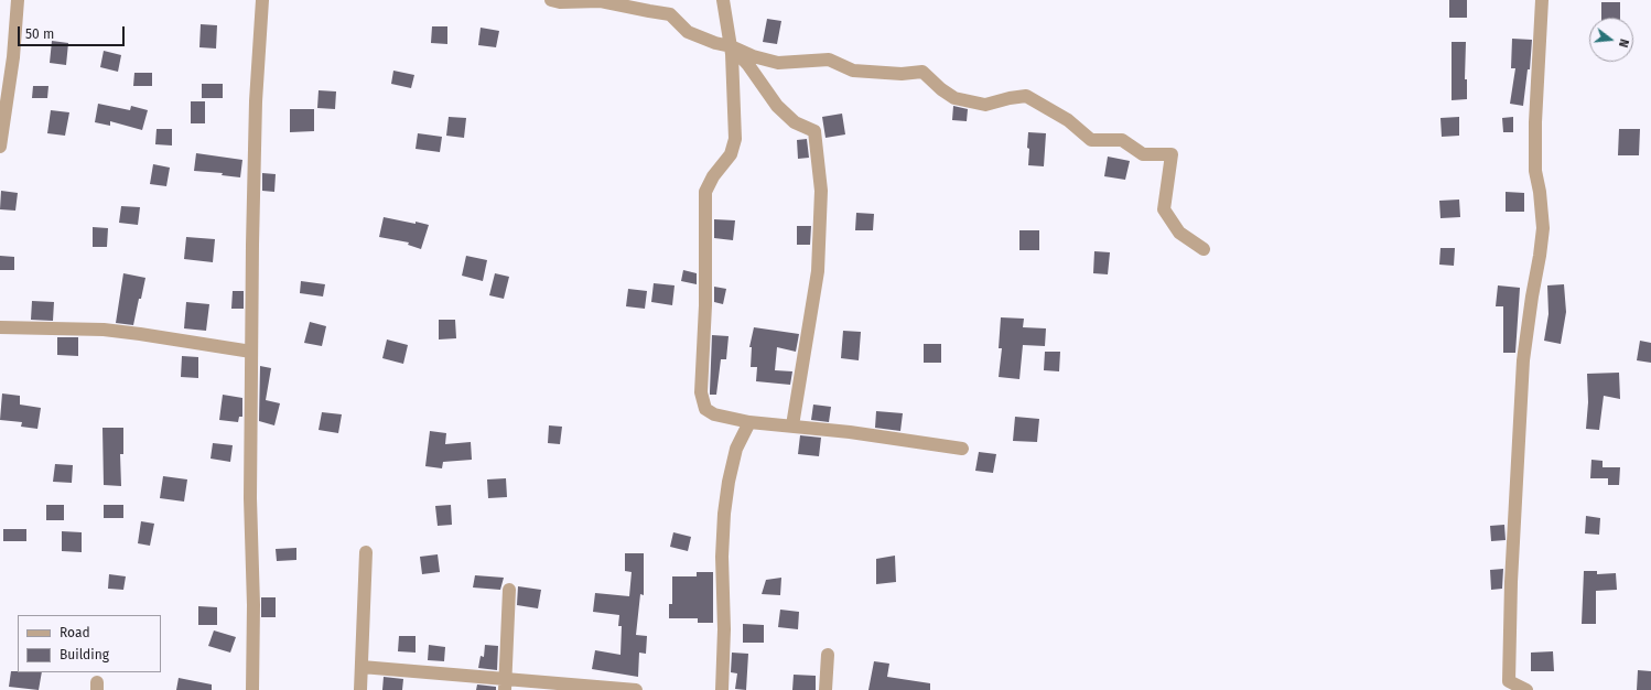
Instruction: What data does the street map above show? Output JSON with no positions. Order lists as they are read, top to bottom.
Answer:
{
  "legend": ["Road", "Building"],
  "scale_bar": "50 m",
  "north": "right"
}
